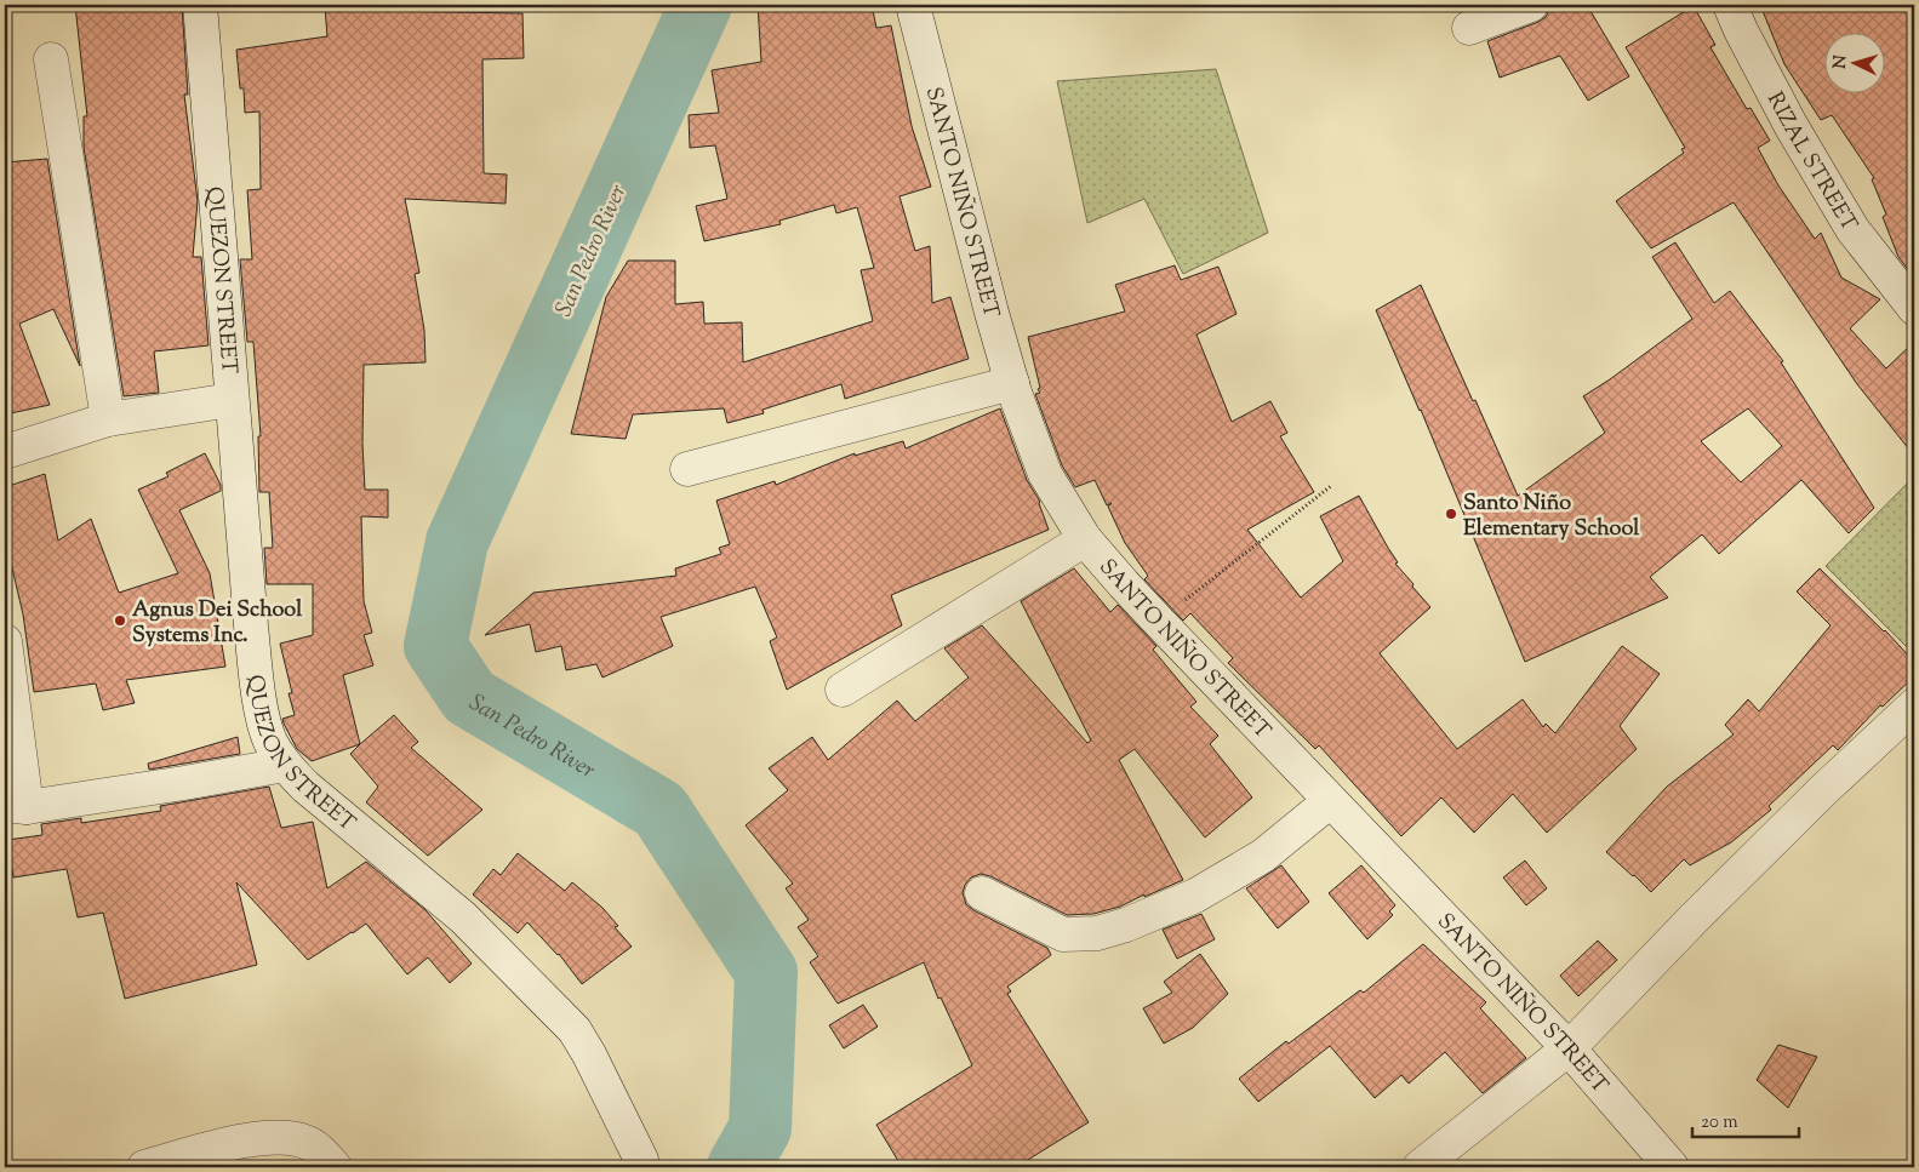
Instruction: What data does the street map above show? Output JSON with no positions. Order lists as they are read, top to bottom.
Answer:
{
  "streets": {
    "street": ["RIZAL STREET", "SANTO NIÑO STREET", "QUEZON STREET"]
  },
  "water": ["San Pedro River"],
  "places": ["Santo Niño Elementary School", "Agnus Dei School Systems Inc."],
  "scale_bar": "20 m",
  "north": "left"
}
